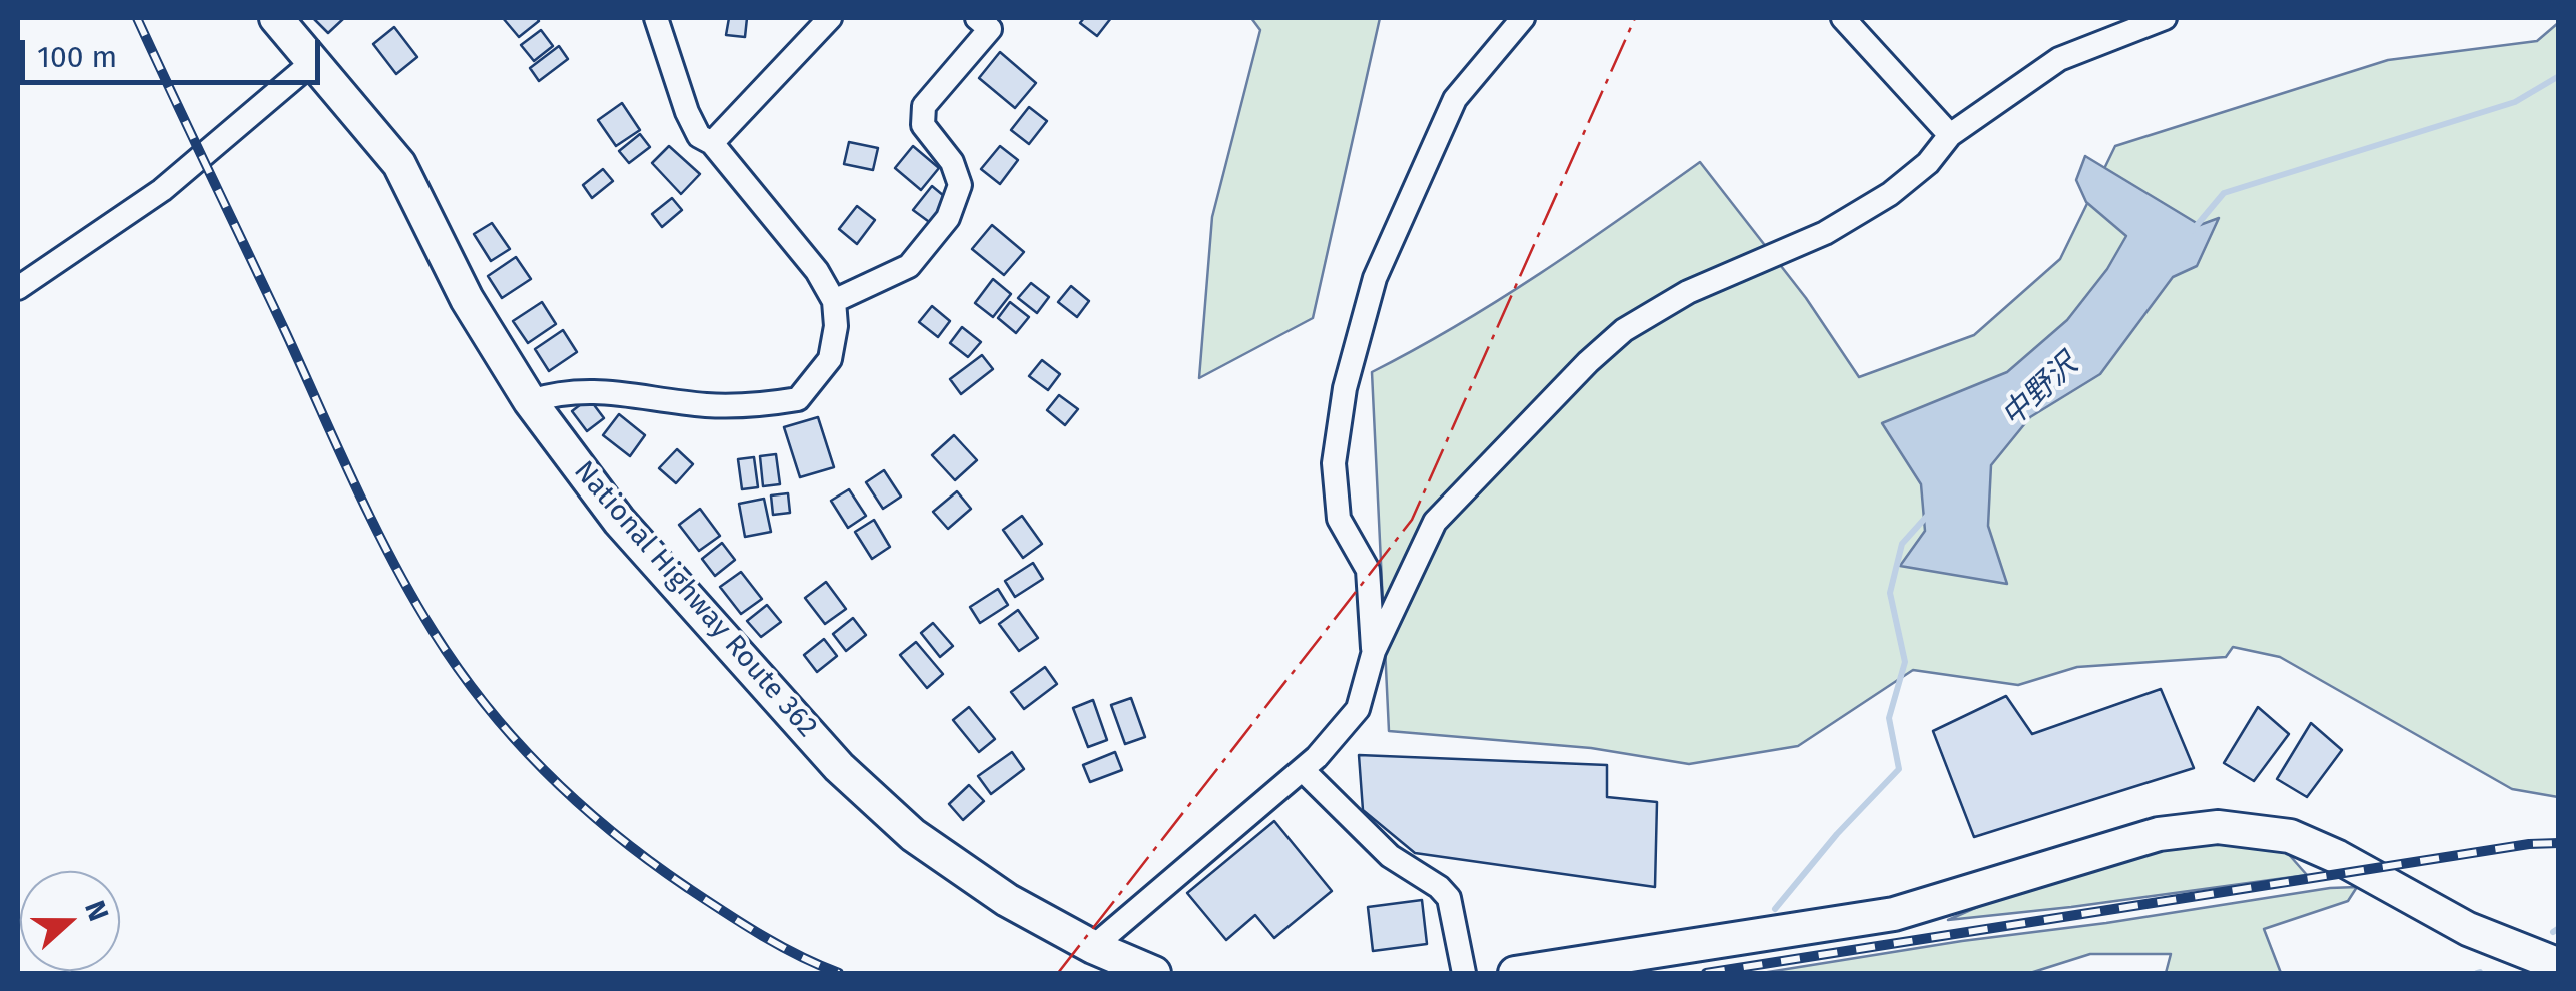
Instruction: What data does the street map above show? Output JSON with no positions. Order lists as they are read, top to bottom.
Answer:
{
  "streets": {
    "highway": ["National Highway Route 362"]
  },
  "water": ["中野沢"],
  "scale_bar": "100 m",
  "north": "right"
}
